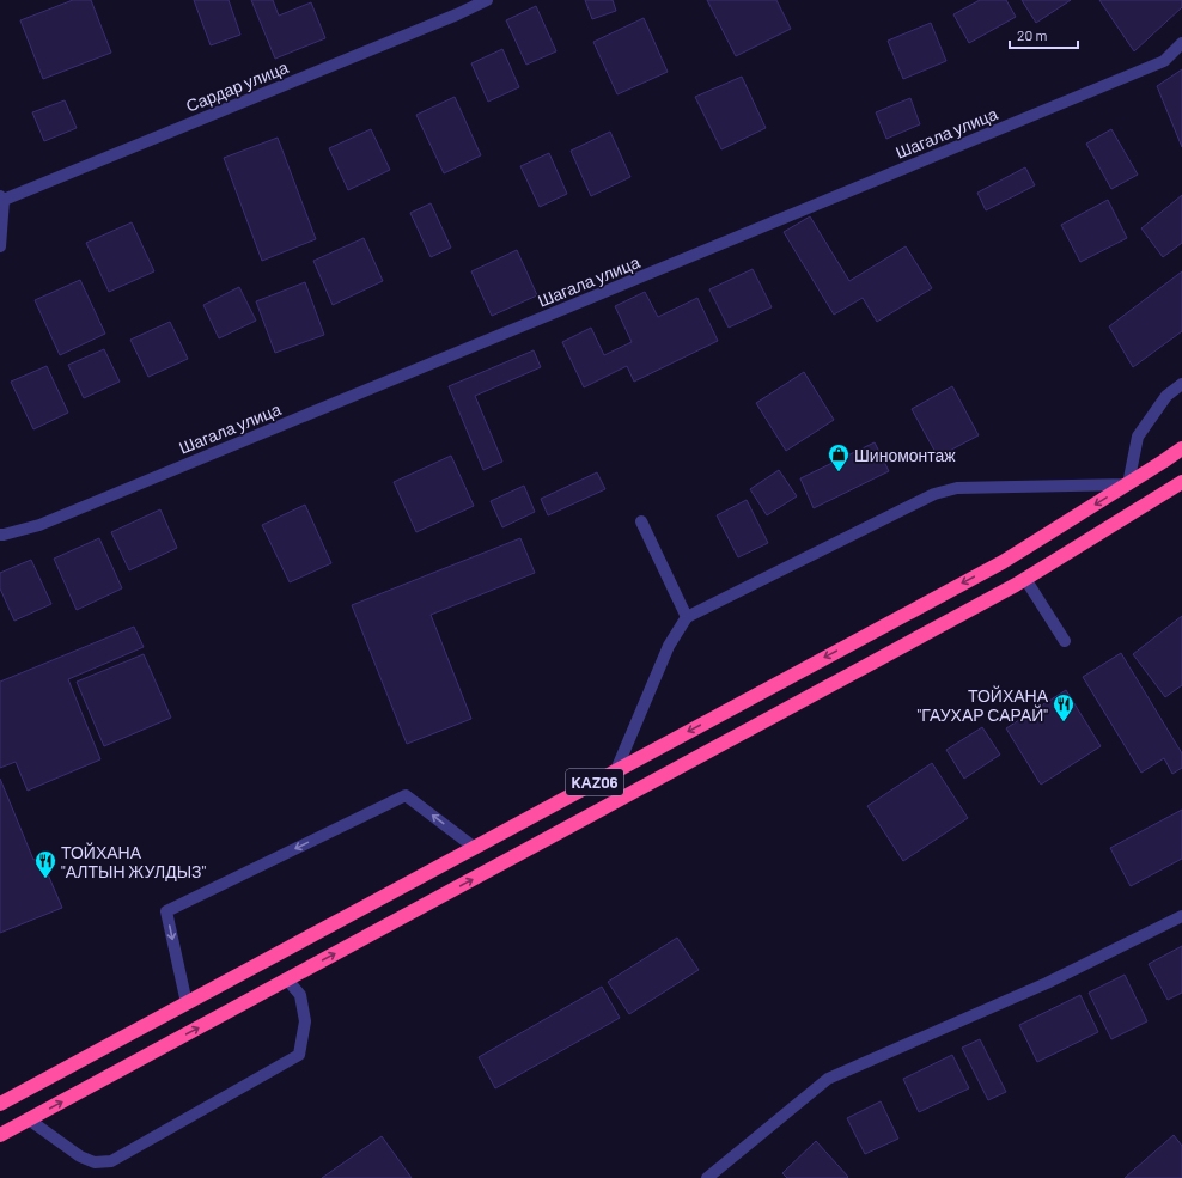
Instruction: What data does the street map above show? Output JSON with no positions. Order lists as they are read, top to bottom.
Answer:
{
  "streets": {
    "highway": ["KАZ06"],
    "street": ["Сардар улица", "Шагала улица"]
  },
  "places": {
    "shop": ["Шиномонтаж"],
    "restaurant": ["ТОЙХАНА \"ГАУХАР САРАЙ\"", "ТОЙХАНА \"АЛТЫН ЖУЛДЫЗ\""]
  },
  "scale_bar": "20 m"
}
